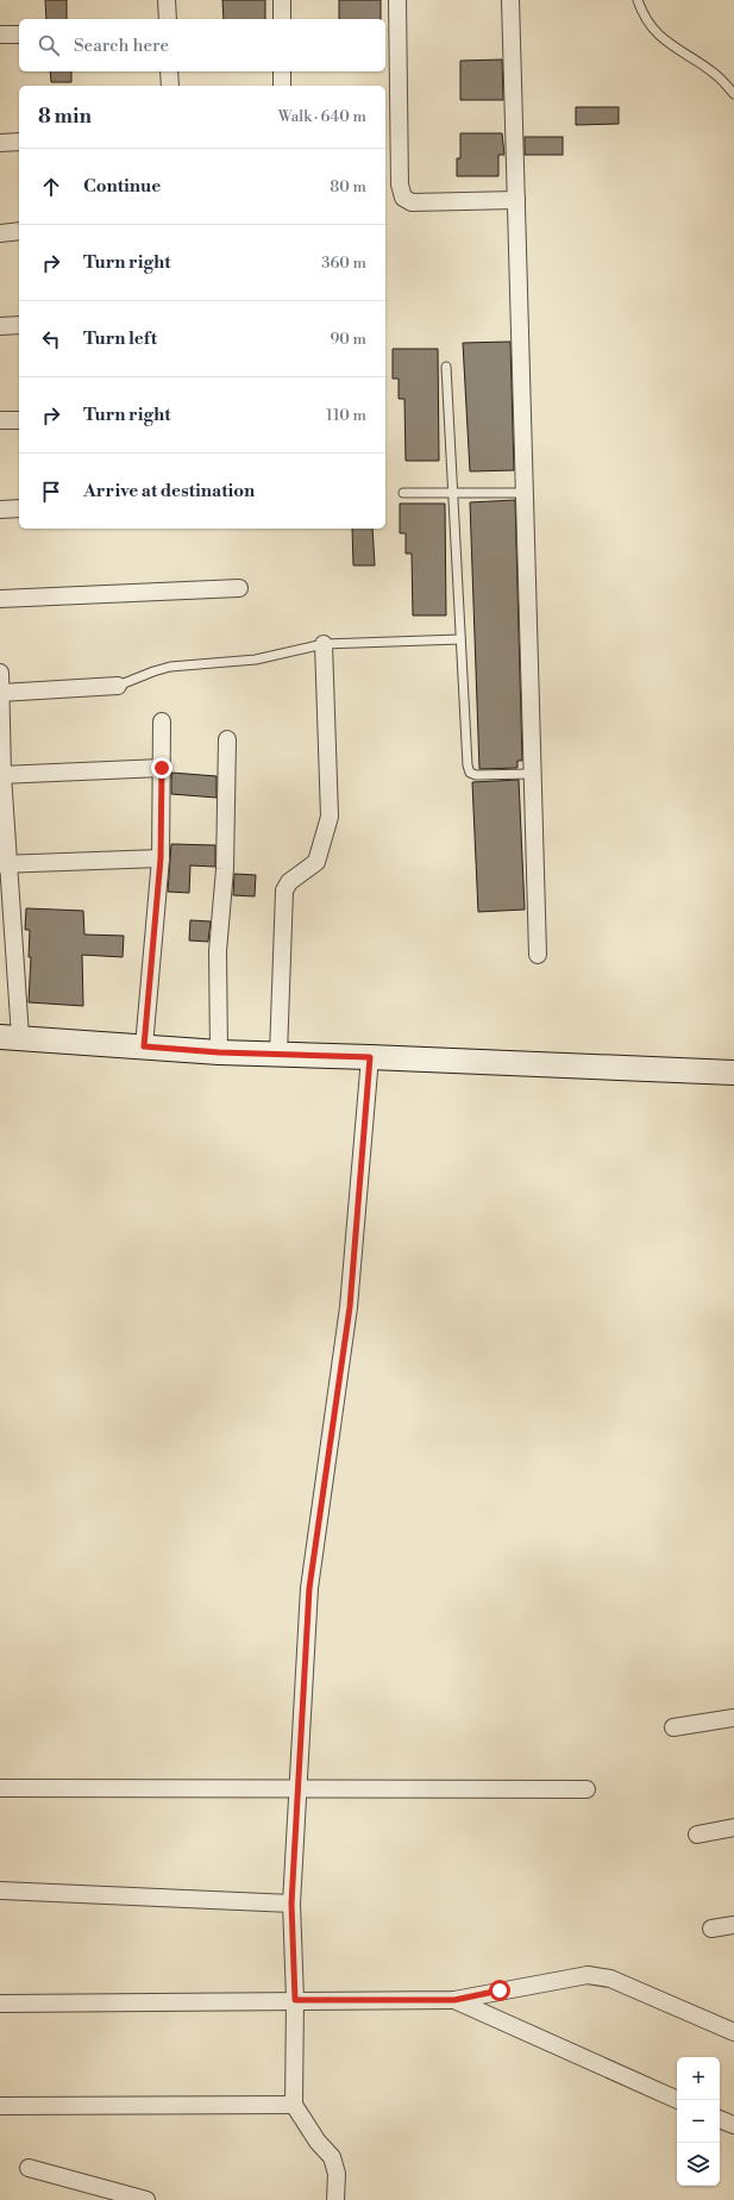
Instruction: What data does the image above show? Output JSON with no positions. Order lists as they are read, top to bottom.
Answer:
{
  "page": {
    "search": "Search here",
    "heading": ["8 min", "Walk · 640 m"],
    "list": [
      ["Continue", "80 m"],
      ["Turn right", "360 m"],
      ["Turn left", "90 m"],
      ["Turn right", "110 m"],
      "Arrive at destination"
    ],
    "map_buttons": ["+", "−"]
  }
}
